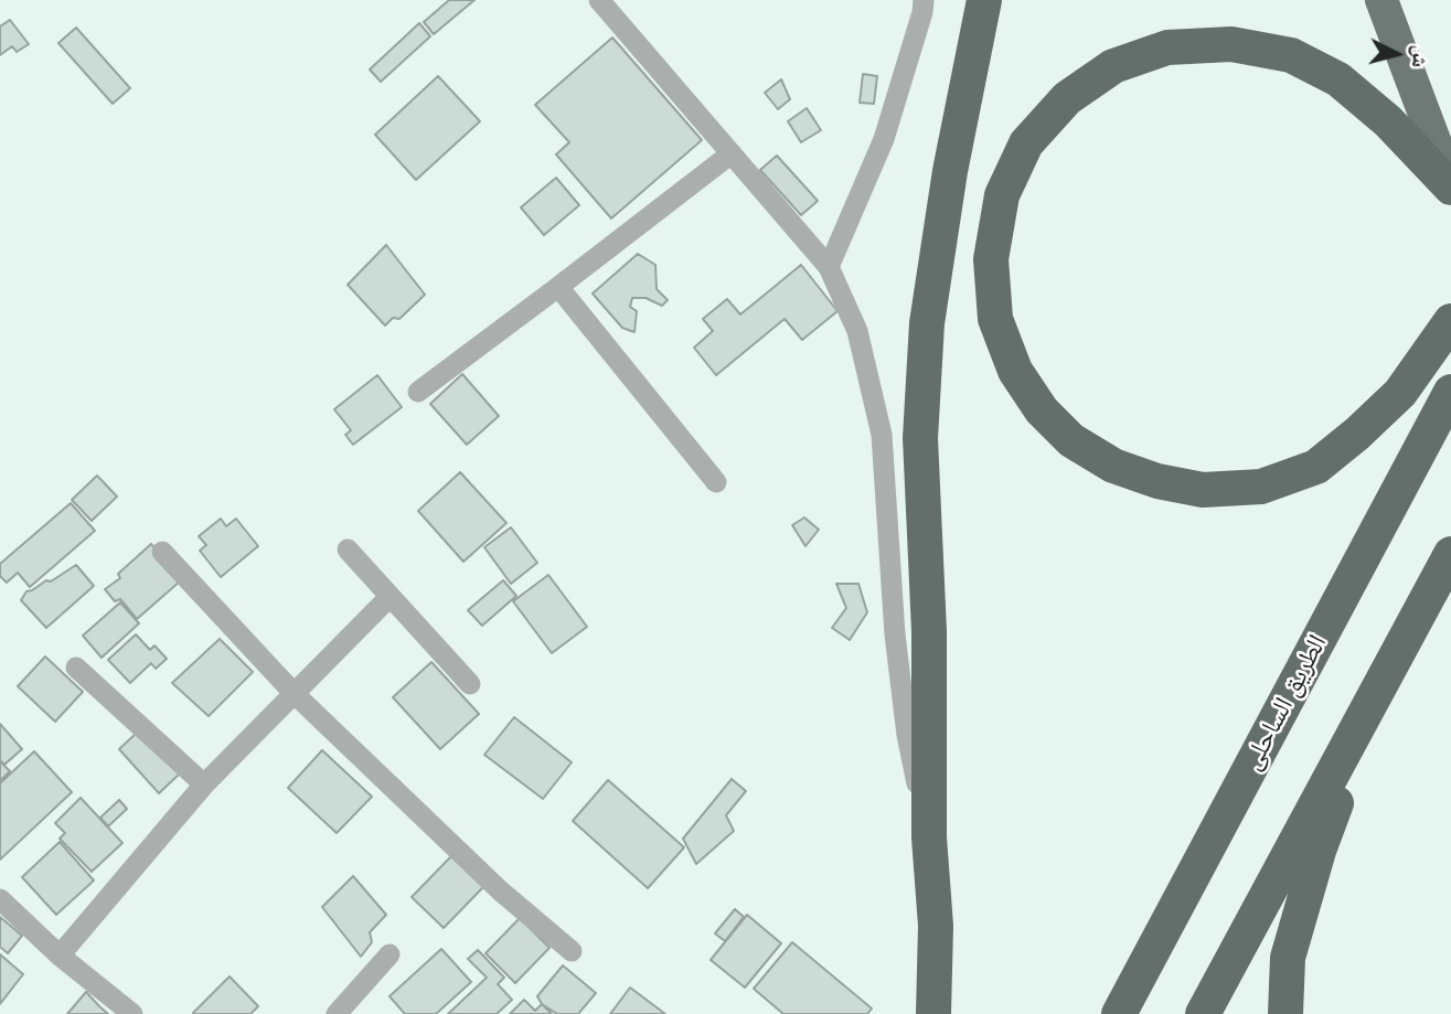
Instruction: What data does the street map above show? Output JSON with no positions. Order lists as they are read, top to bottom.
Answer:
{
  "streets": {
    "highway": ["الطريق الساحلى"]
  },
  "north": "right"
}
